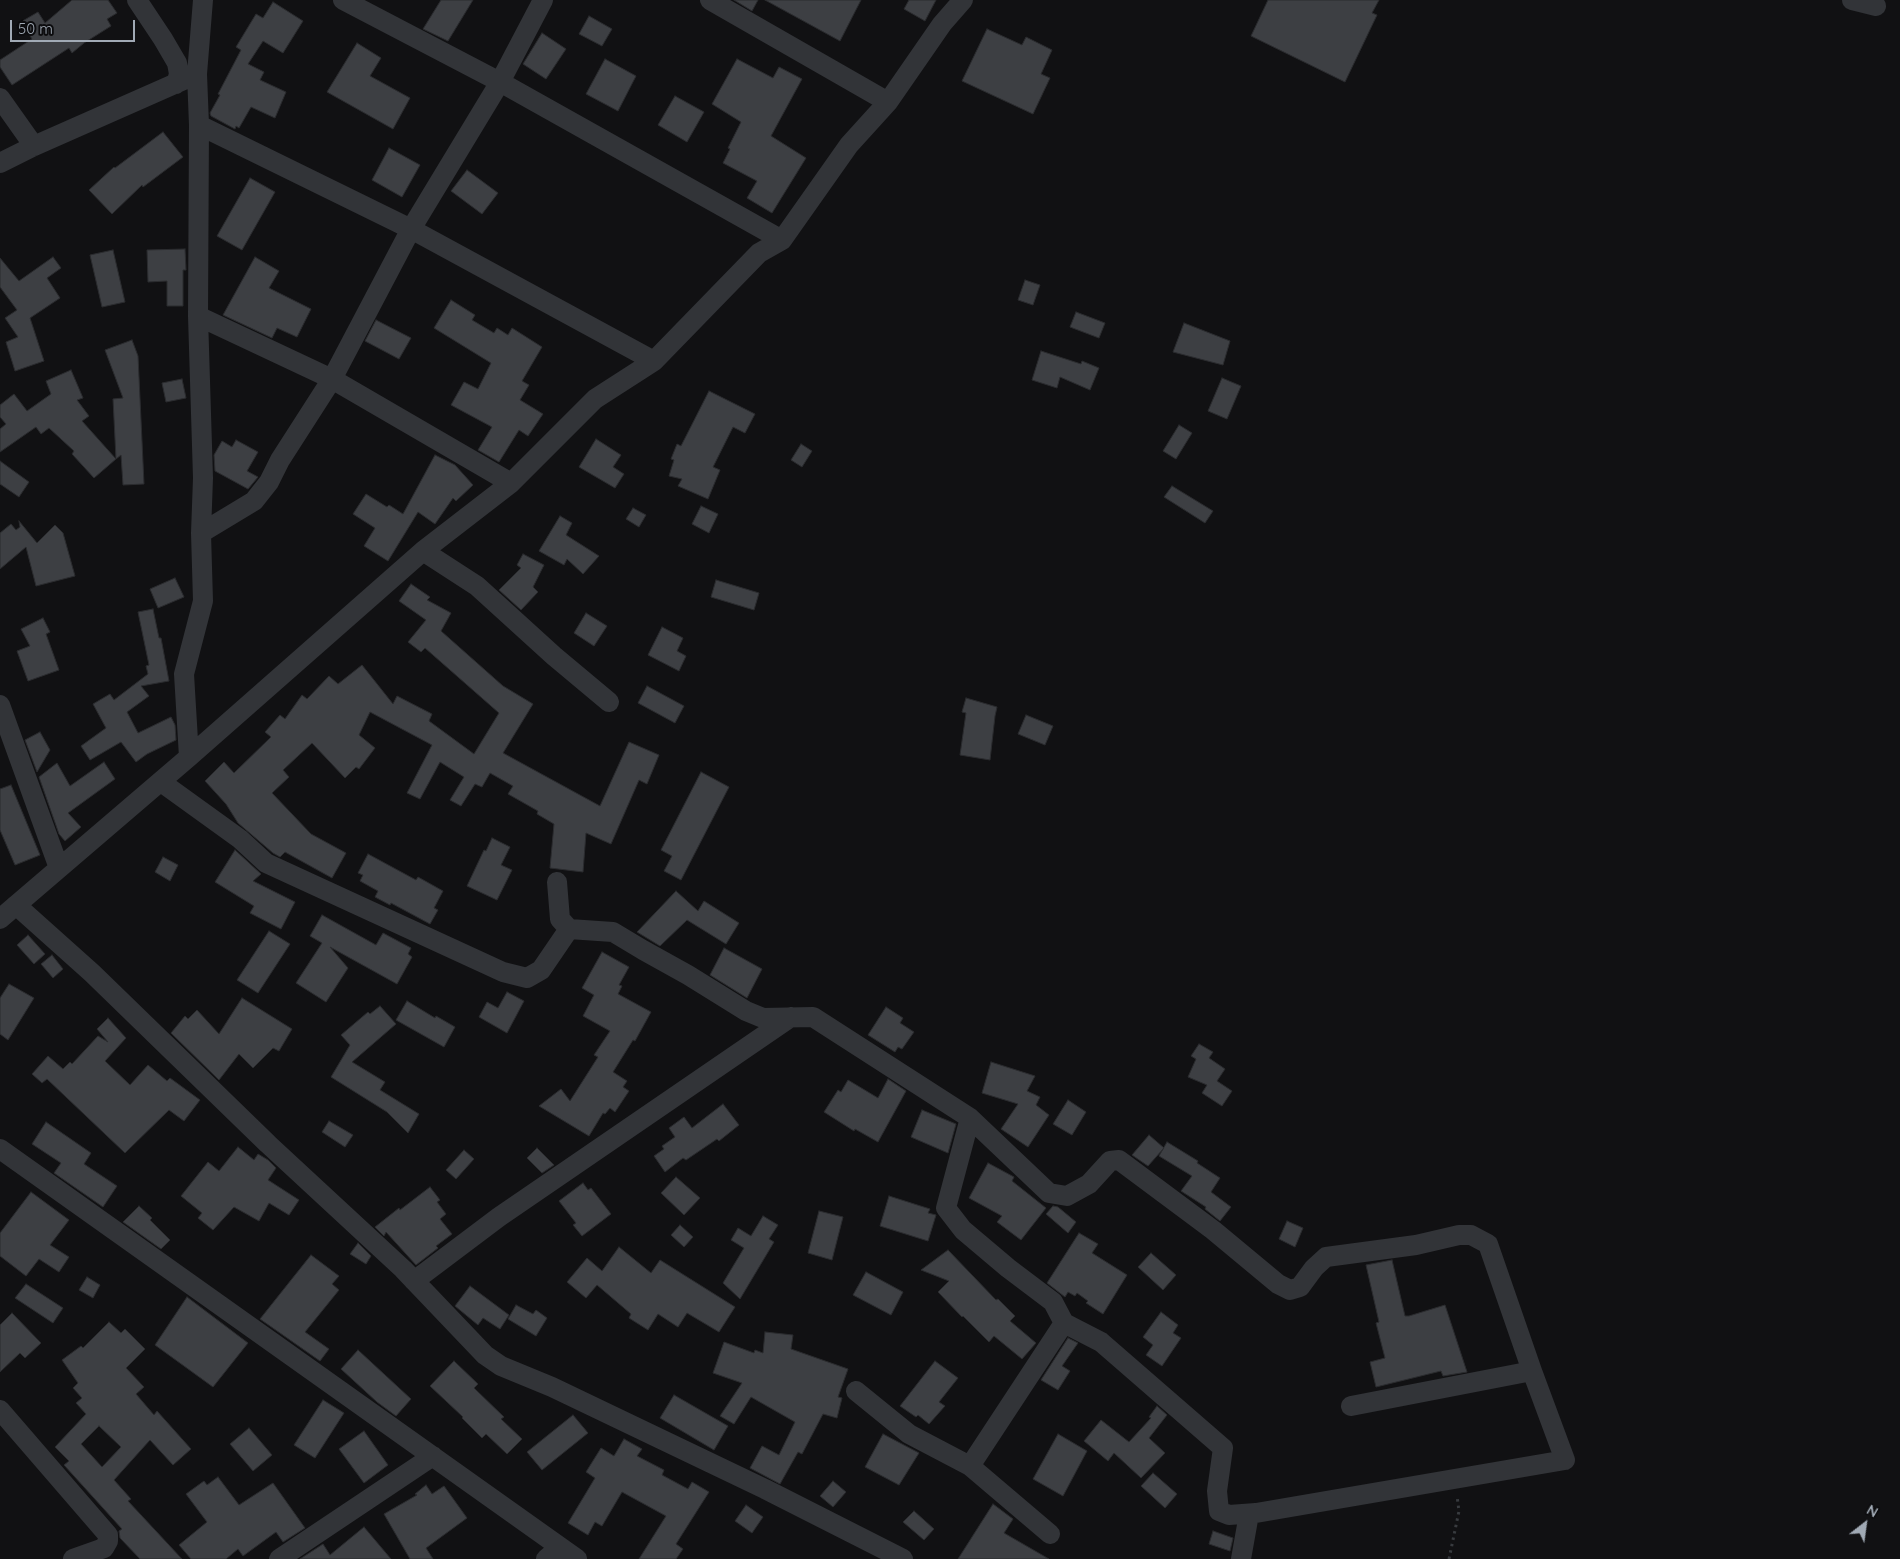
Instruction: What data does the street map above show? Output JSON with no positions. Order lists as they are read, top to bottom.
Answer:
{
  "scale_bar": "50 m",
  "north": "top right"
}
